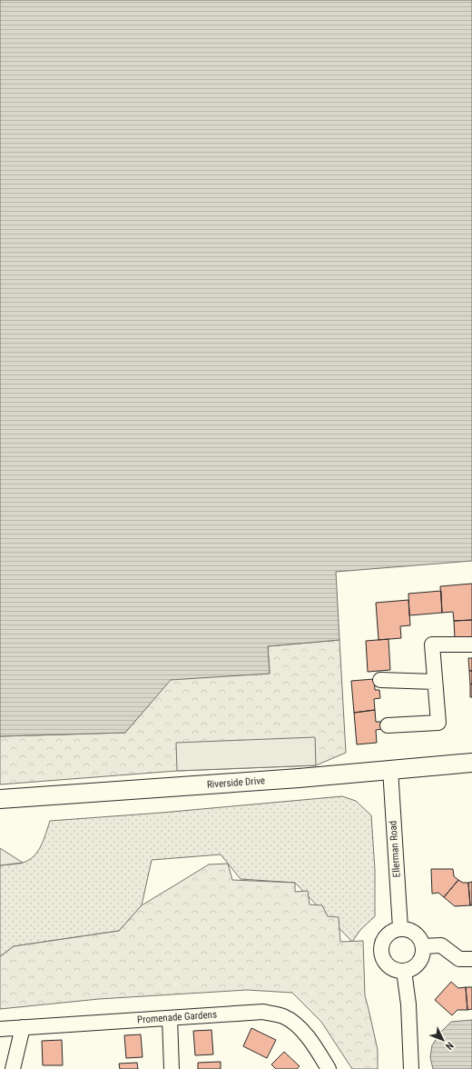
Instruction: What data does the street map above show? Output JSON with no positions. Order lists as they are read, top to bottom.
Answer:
{
  "streets": {
    "street": ["Riverside Drive", "Ellerman Road", "Promenade Gardens"]
  },
  "crossings": [
    ["Riverside Drive", "Ellerman Road"]
  ],
  "north": "bottom right"
}
